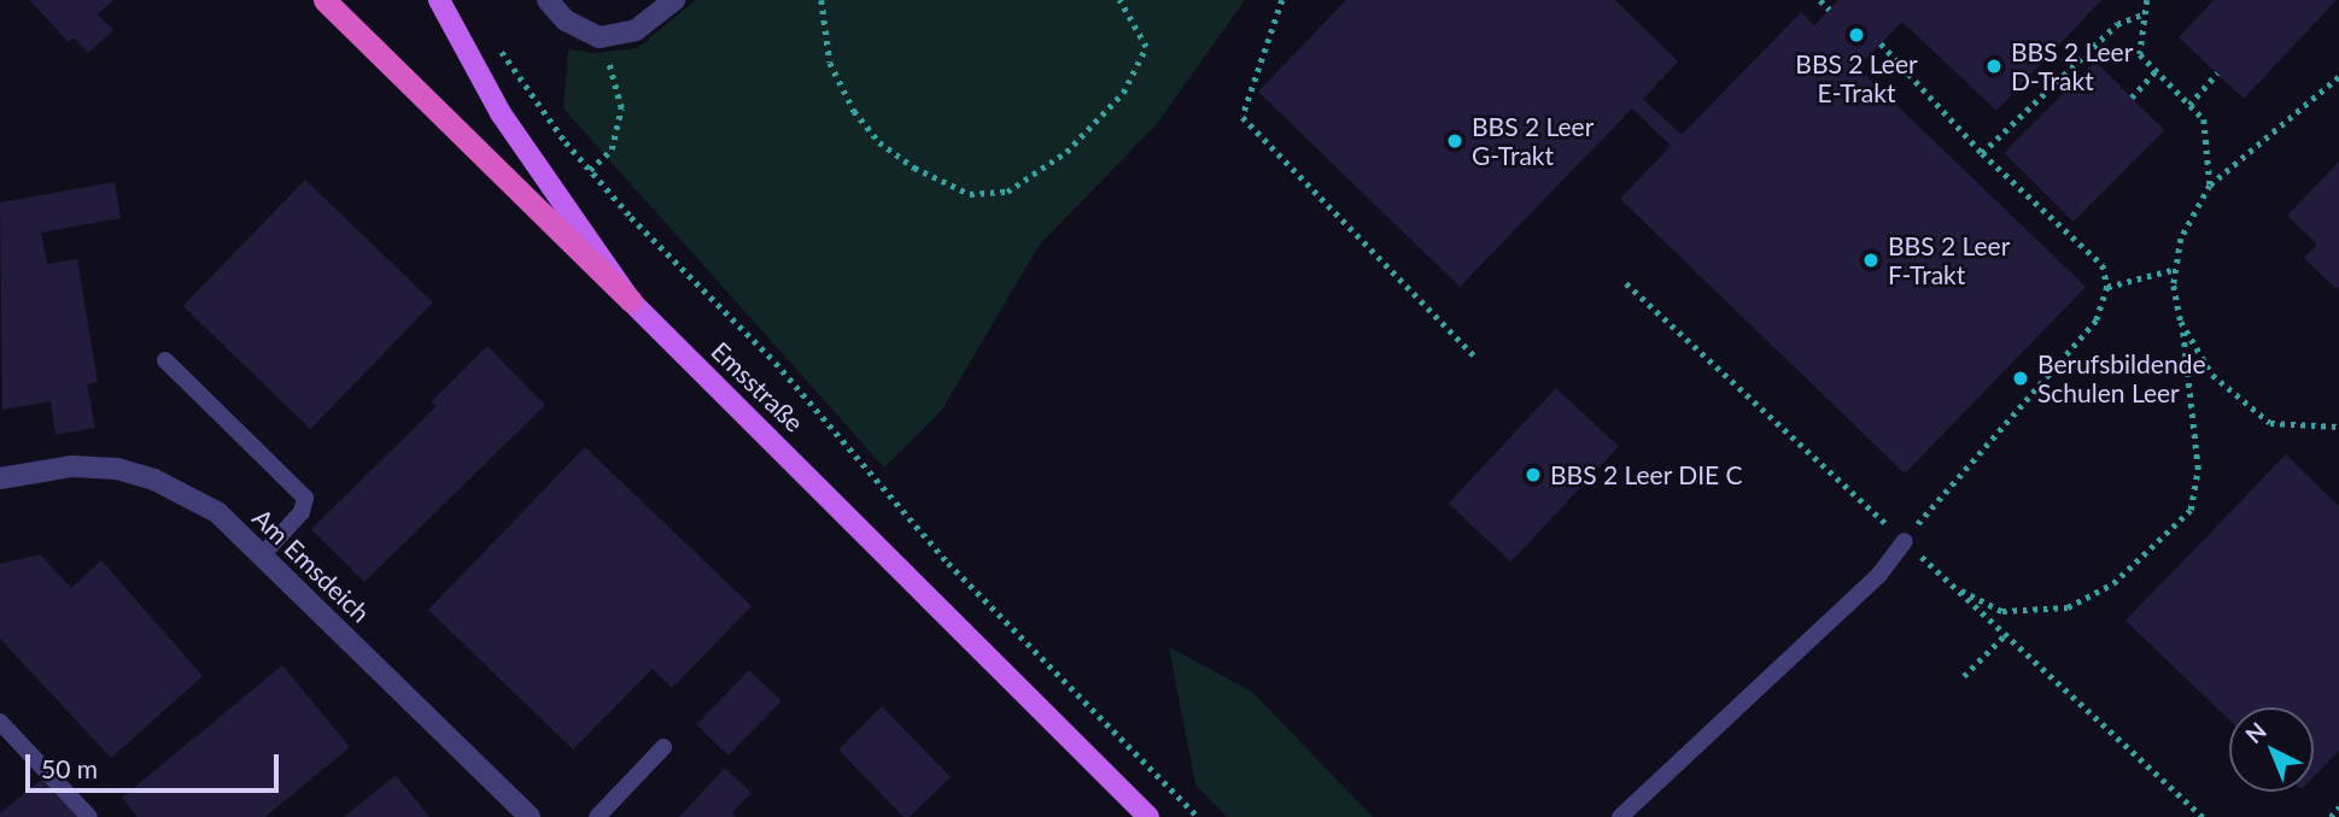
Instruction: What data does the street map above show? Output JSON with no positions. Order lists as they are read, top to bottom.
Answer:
{
  "streets": {
    "highway": ["Emsstraße"],
    "street": ["Am Emsdeich"]
  },
  "places": [
    "BBS 2 Leer E-Trakt",
    "BBS 2 Leer D-Trakt",
    "BBS 2 Leer G-Trakt",
    "BBS 2 Leer F-Trakt",
    "Berufsbildende Schulen Leer",
    "BBS 2 Leer DIE C"
  ],
  "scale_bar": "50 m",
  "north": "top left"
}
